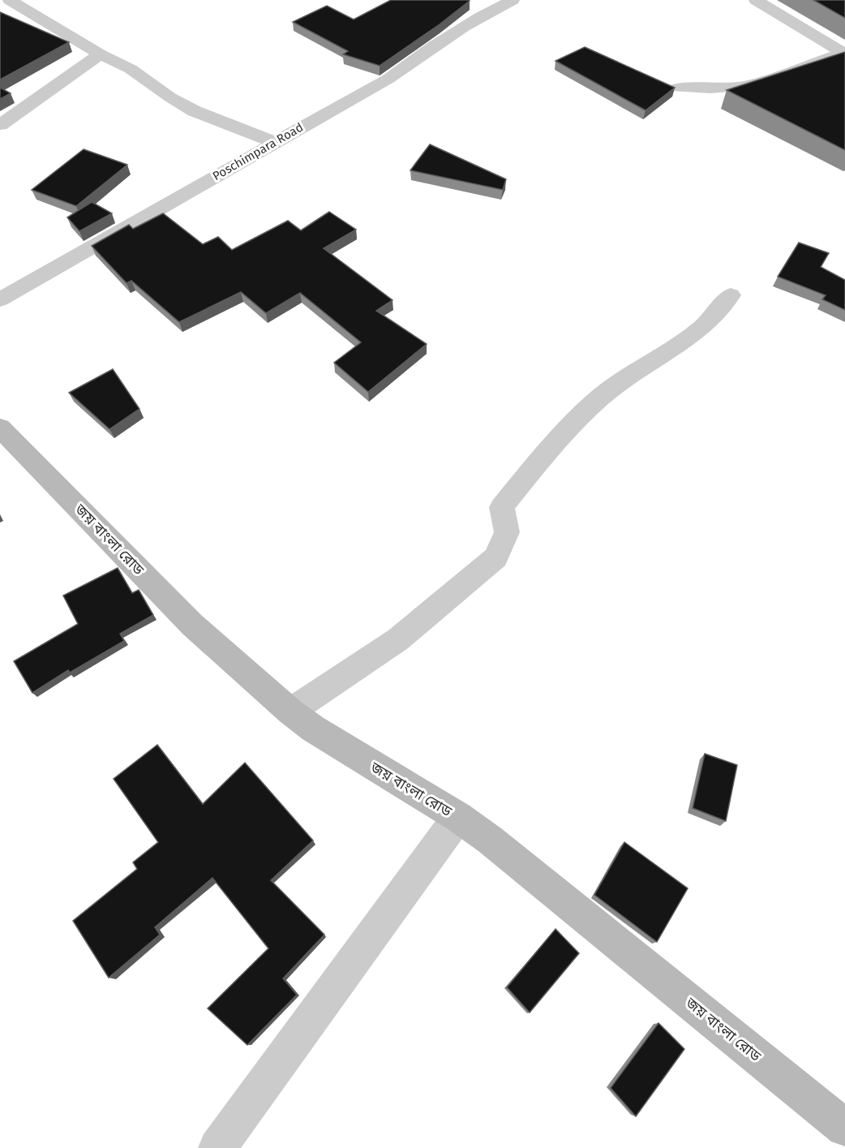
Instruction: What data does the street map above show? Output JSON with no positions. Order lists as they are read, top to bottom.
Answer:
{
  "streets": {
    "street": ["Poschimpara Road", "জয় বাংলা রোড"]
  }
}
